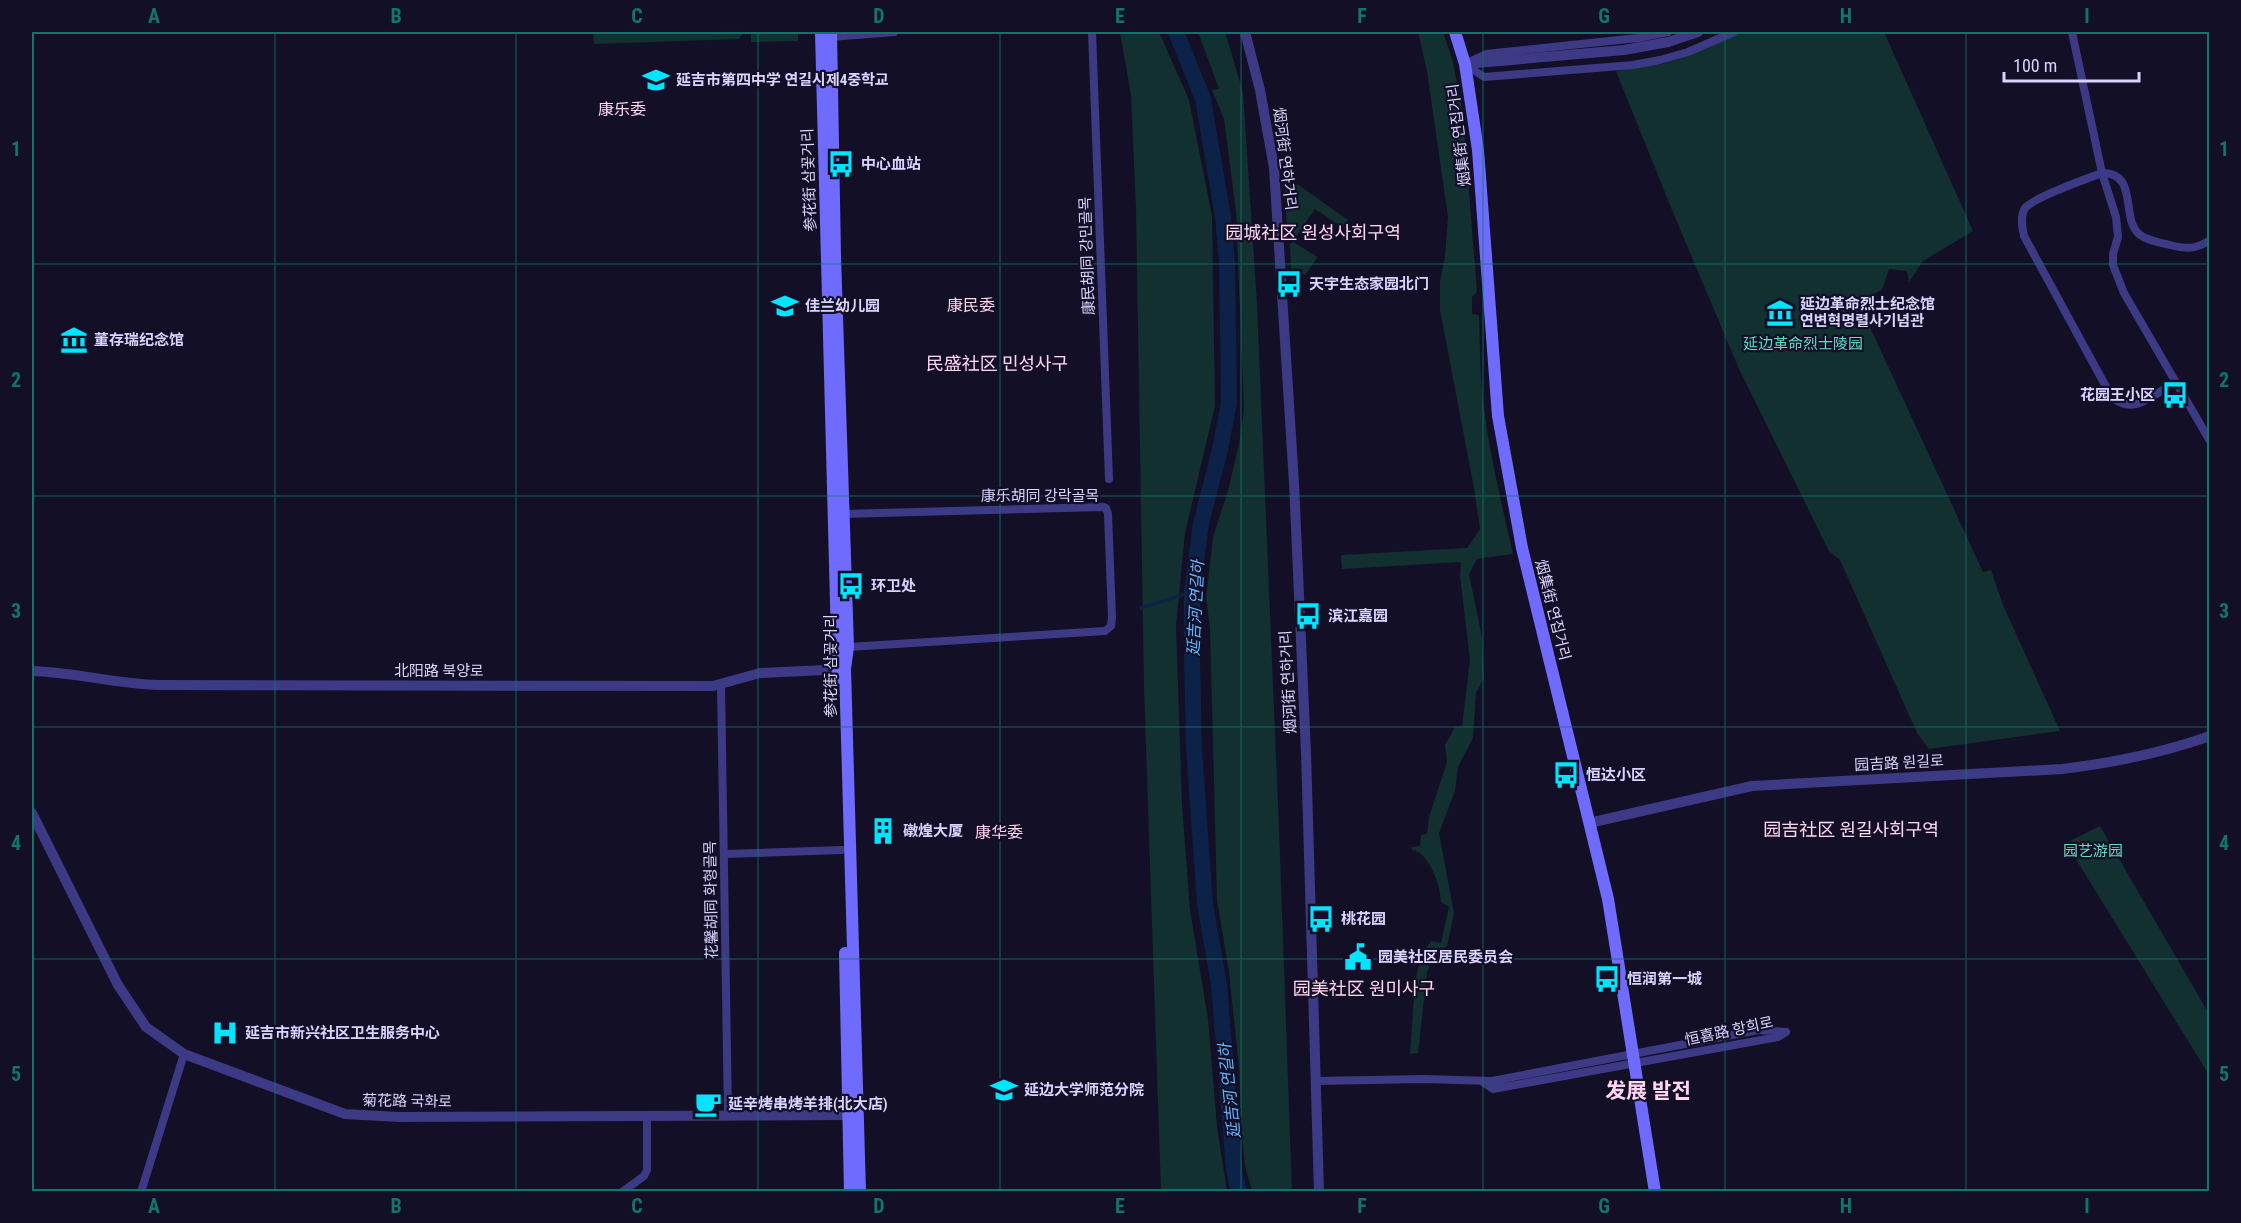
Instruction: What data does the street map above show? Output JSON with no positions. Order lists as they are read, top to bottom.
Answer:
{
  "streets": {
    "main road": ["烟集街 연집거리", "参花街 삼꽃거리"],
    "street": [
      "烟河街 연하거리",
      "康民胡同 강민골목",
      "康乐胡同 강락골목",
      "北阳路 북양로",
      "园吉路 원길로",
      "花馨胡同 화형골목",
      "恒喜路 항희로",
      "菊花路 국화로"
    ]
  },
  "crossings": [
    ["烟集街 연집거리", "园吉路 원길로"],
    ["烟集街 연집거리", "恒喜路 항희로"],
    ["烟河街 연하거리", "恒喜路 항희로"],
    ["参花街 삼꽃거리", "康乐胡同 강락골목"],
    ["参花街 삼꽃거리", "北阳路 북양로"],
    ["参花街 삼꽃거리", "菊花路 국화로"],
    ["北阳路 북양로", "花馨胡同 화형골목"],
    ["花馨胡同 화형골목", "菊花路 국화로"]
  ],
  "districts": [
    "康乐委",
    "园城社区 원성사회구역",
    "康民委",
    "民盛社区 민성사구",
    "园吉社区 원길사회구역",
    "康华委",
    "园美社区 원미사구",
    "发展 발전"
  ],
  "water": ["延吉河 연길하"],
  "parks": ["延边革命烈士陵园", "园艺游园"],
  "places": {
    "school or university": ["延吉市第四中学 연길시제4중학교", "佳兰幼儿园", "延边大学师范分院"],
    "bus stop": [
      "中心血站",
      "天宇生态家园北门",
      "花园王小区",
      "环卫处",
      "滨江嘉园",
      "恒达小区",
      "桃花园",
      "恒润第一城"
    ],
    "museum": ["延边革命烈士纪念馆 연변혁명렬사기념관", "董存瑞纪念馆"],
    "building": ["礅煌大厦"],
    "public building": ["园美社区居民委员会"],
    "hospital": ["延吉市新兴社区卫生服务中心"],
    "cafe": ["延辛烤串烤羊排(北大店)"]
  },
  "scale_bar": "100 m",
  "grid": {
    "columns": [
      "A",
      "B",
      "C",
      "D",
      "E",
      "F",
      "G",
      "H",
      "I"
    ],
    "rows": [
      "1",
      "2",
      "3",
      "4",
      "5"
    ]
  }
}
